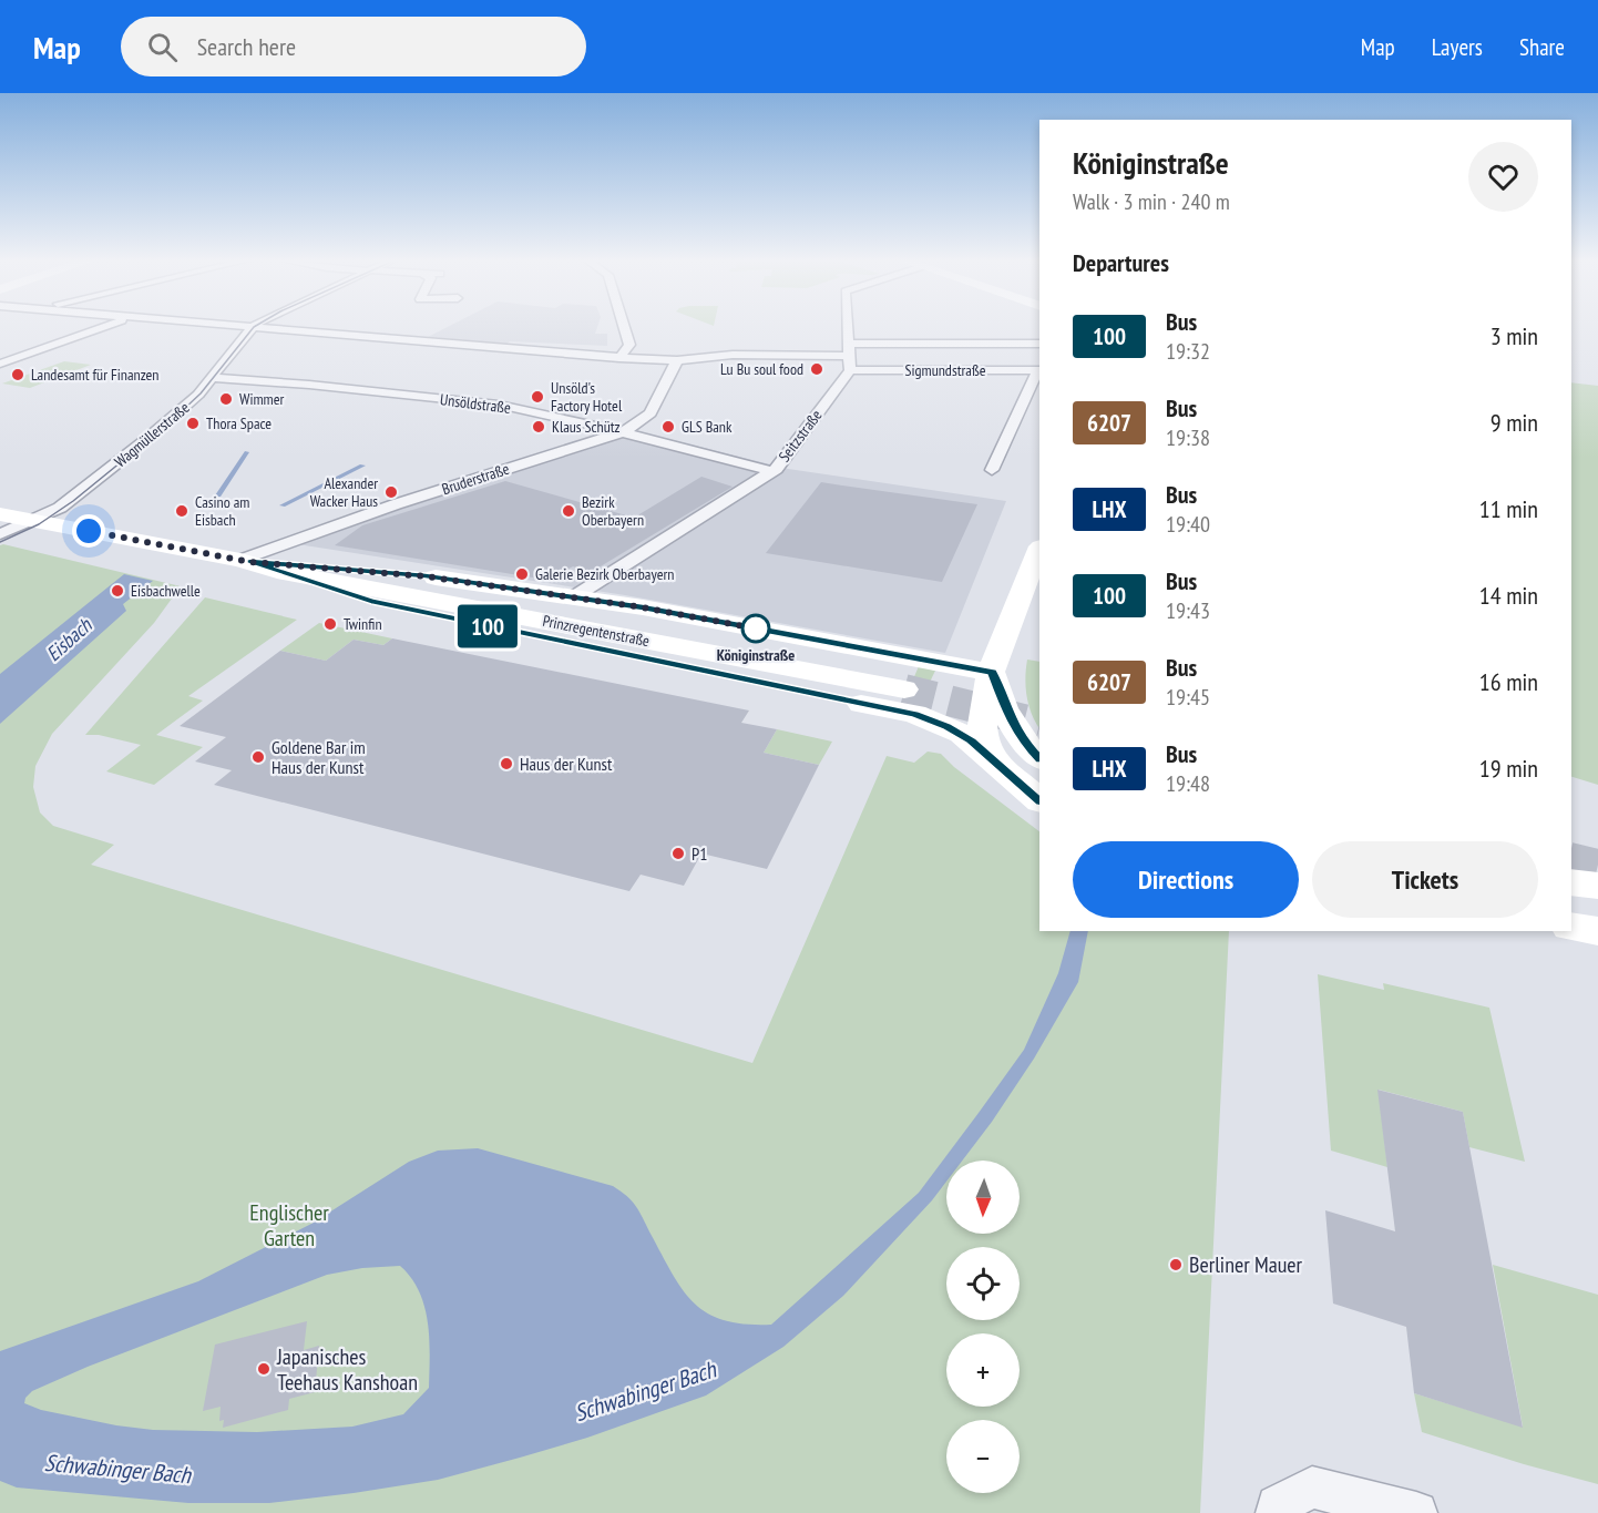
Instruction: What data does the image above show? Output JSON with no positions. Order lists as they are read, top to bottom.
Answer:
{
  "streets": {
    "main road": ["Prinzregentenstraße"],
    "street": [
      "Sigmundstraße",
      "Unsöldstraße",
      "Wagmüllerstraße",
      "Seitzstraße",
      "Bruderstraße"
    ]
  },
  "crossings": [
    ["Sigmundstraße", "Seitzstraße"],
    ["Unsöldstraße", "Wagmüllerstraße"],
    ["Unsöldstraße", "Seitzstraße"],
    ["Unsöldstraße", "Bruderstraße"],
    ["Wagmüllerstraße", "Prinzregentenstraße"],
    ["Bruderstraße", "Prinzregentenstraße"]
  ],
  "water": ["Eisbach", "Schwabinger Bach"],
  "parks": ["Englischer Garten"],
  "places": [
    "Lu Bu soul food",
    "Landesamt für Finanzen",
    "Unsöld's Factory Hotel",
    "Wimmer",
    "Thora Space",
    "Klaus Schütz",
    "GLS Bank",
    "Alexander Wacker Haus",
    "Casino am Eisbach",
    "Bezirk Oberbayern",
    "Galerie Bezirk Oberbayern",
    "Eisbachwelle",
    "Twinfin",
    "Königinstraße",
    "Goldene Bar im Haus der Kunst",
    "Haus der Kunst",
    "P1",
    "Berliner Mauer",
    "Japanisches Teehaus Kanshoan"
  ],
  "lines": ["bus line 100"],
  "north": "bottom",
  "page": {
    "header": "Map",
    "search": "Search here",
    "nav": ["Map", "Layers", "Share"],
    "on_map": "100",
    "heading": [
      ["Königinstraße", "Walk · 3 min · 240 m"],
      "Departures"
    ],
    "list": [
      {
        "mark": "100",
        "name": "Bus",
        "note": "19:32",
        "value": "3 min"
      },
      {
        "mark": "6207",
        "name": "Bus",
        "note": "19:38",
        "value": "9 min"
      },
      {
        "mark": "LHX",
        "name": "Bus",
        "note": "19:40",
        "value": "11 min"
      },
      {
        "mark": "100",
        "name": "Bus",
        "note": "19:43",
        "value": "14 min"
      },
      {
        "mark": "6207",
        "name": "Bus",
        "note": "19:45",
        "value": "16 min"
      },
      {
        "mark": "LHX",
        "name": "Bus",
        "note": "19:48",
        "value": "19 min"
      }
    ],
    "buttons": ["Directions", "Tickets"],
    "map_buttons": ["+", "−"]
  }
}
